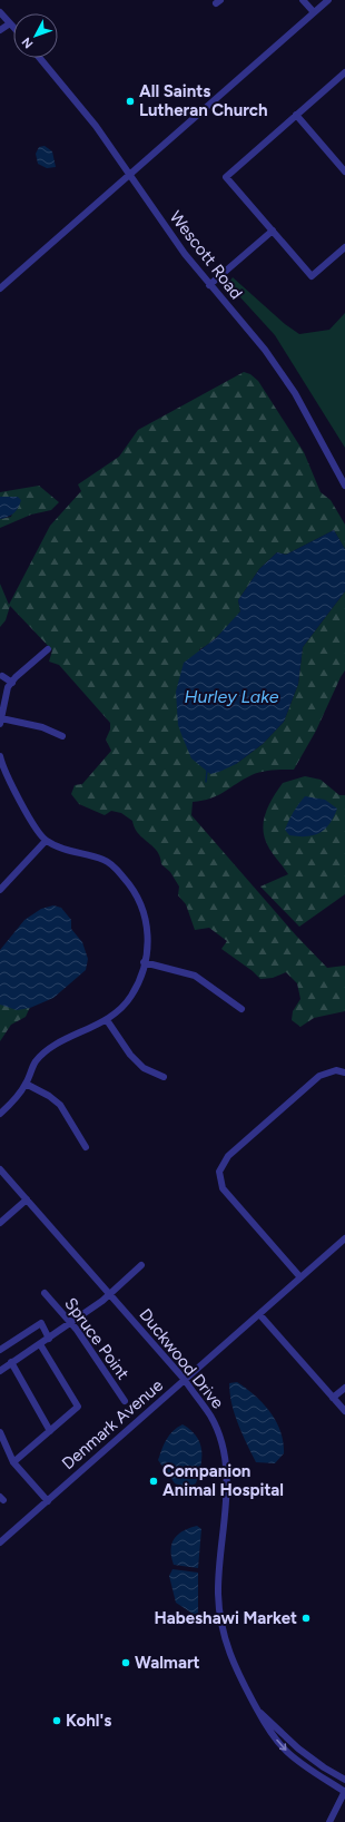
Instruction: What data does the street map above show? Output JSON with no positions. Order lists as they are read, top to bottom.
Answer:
{
  "streets": {
    "street": [
      "Wescott Road",
      "Spruce Point",
      "Duckwood Drive",
      "Denmark Avenue"
    ]
  },
  "crossings": [
    ["Duckwood Drive", "Denmark Avenue"]
  ],
  "water": ["Hurley Lake"],
  "places": [
    "All Saints Lutheran Church",
    "Companion Animal Hospital",
    "Habeshawi Market",
    "Walmart",
    "Kohl's"
  ],
  "north": "bottom left"
}
